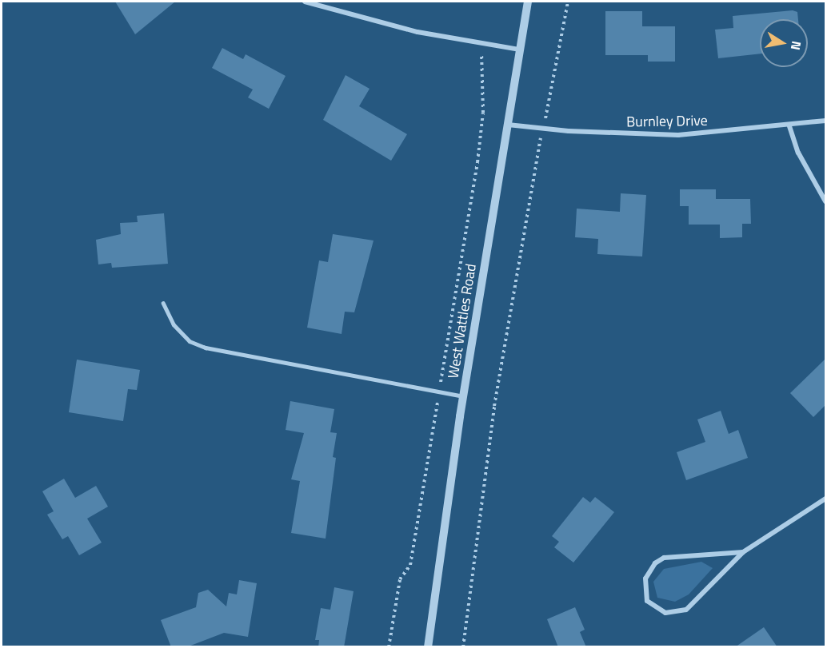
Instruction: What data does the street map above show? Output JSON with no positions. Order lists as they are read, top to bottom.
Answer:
{
  "streets": {
    "street": ["Burnley Drive", "West Wattles Road"]
  },
  "crossings": [
    ["Burnley Drive", "West Wattles Road"]
  ],
  "north": "right"
}
